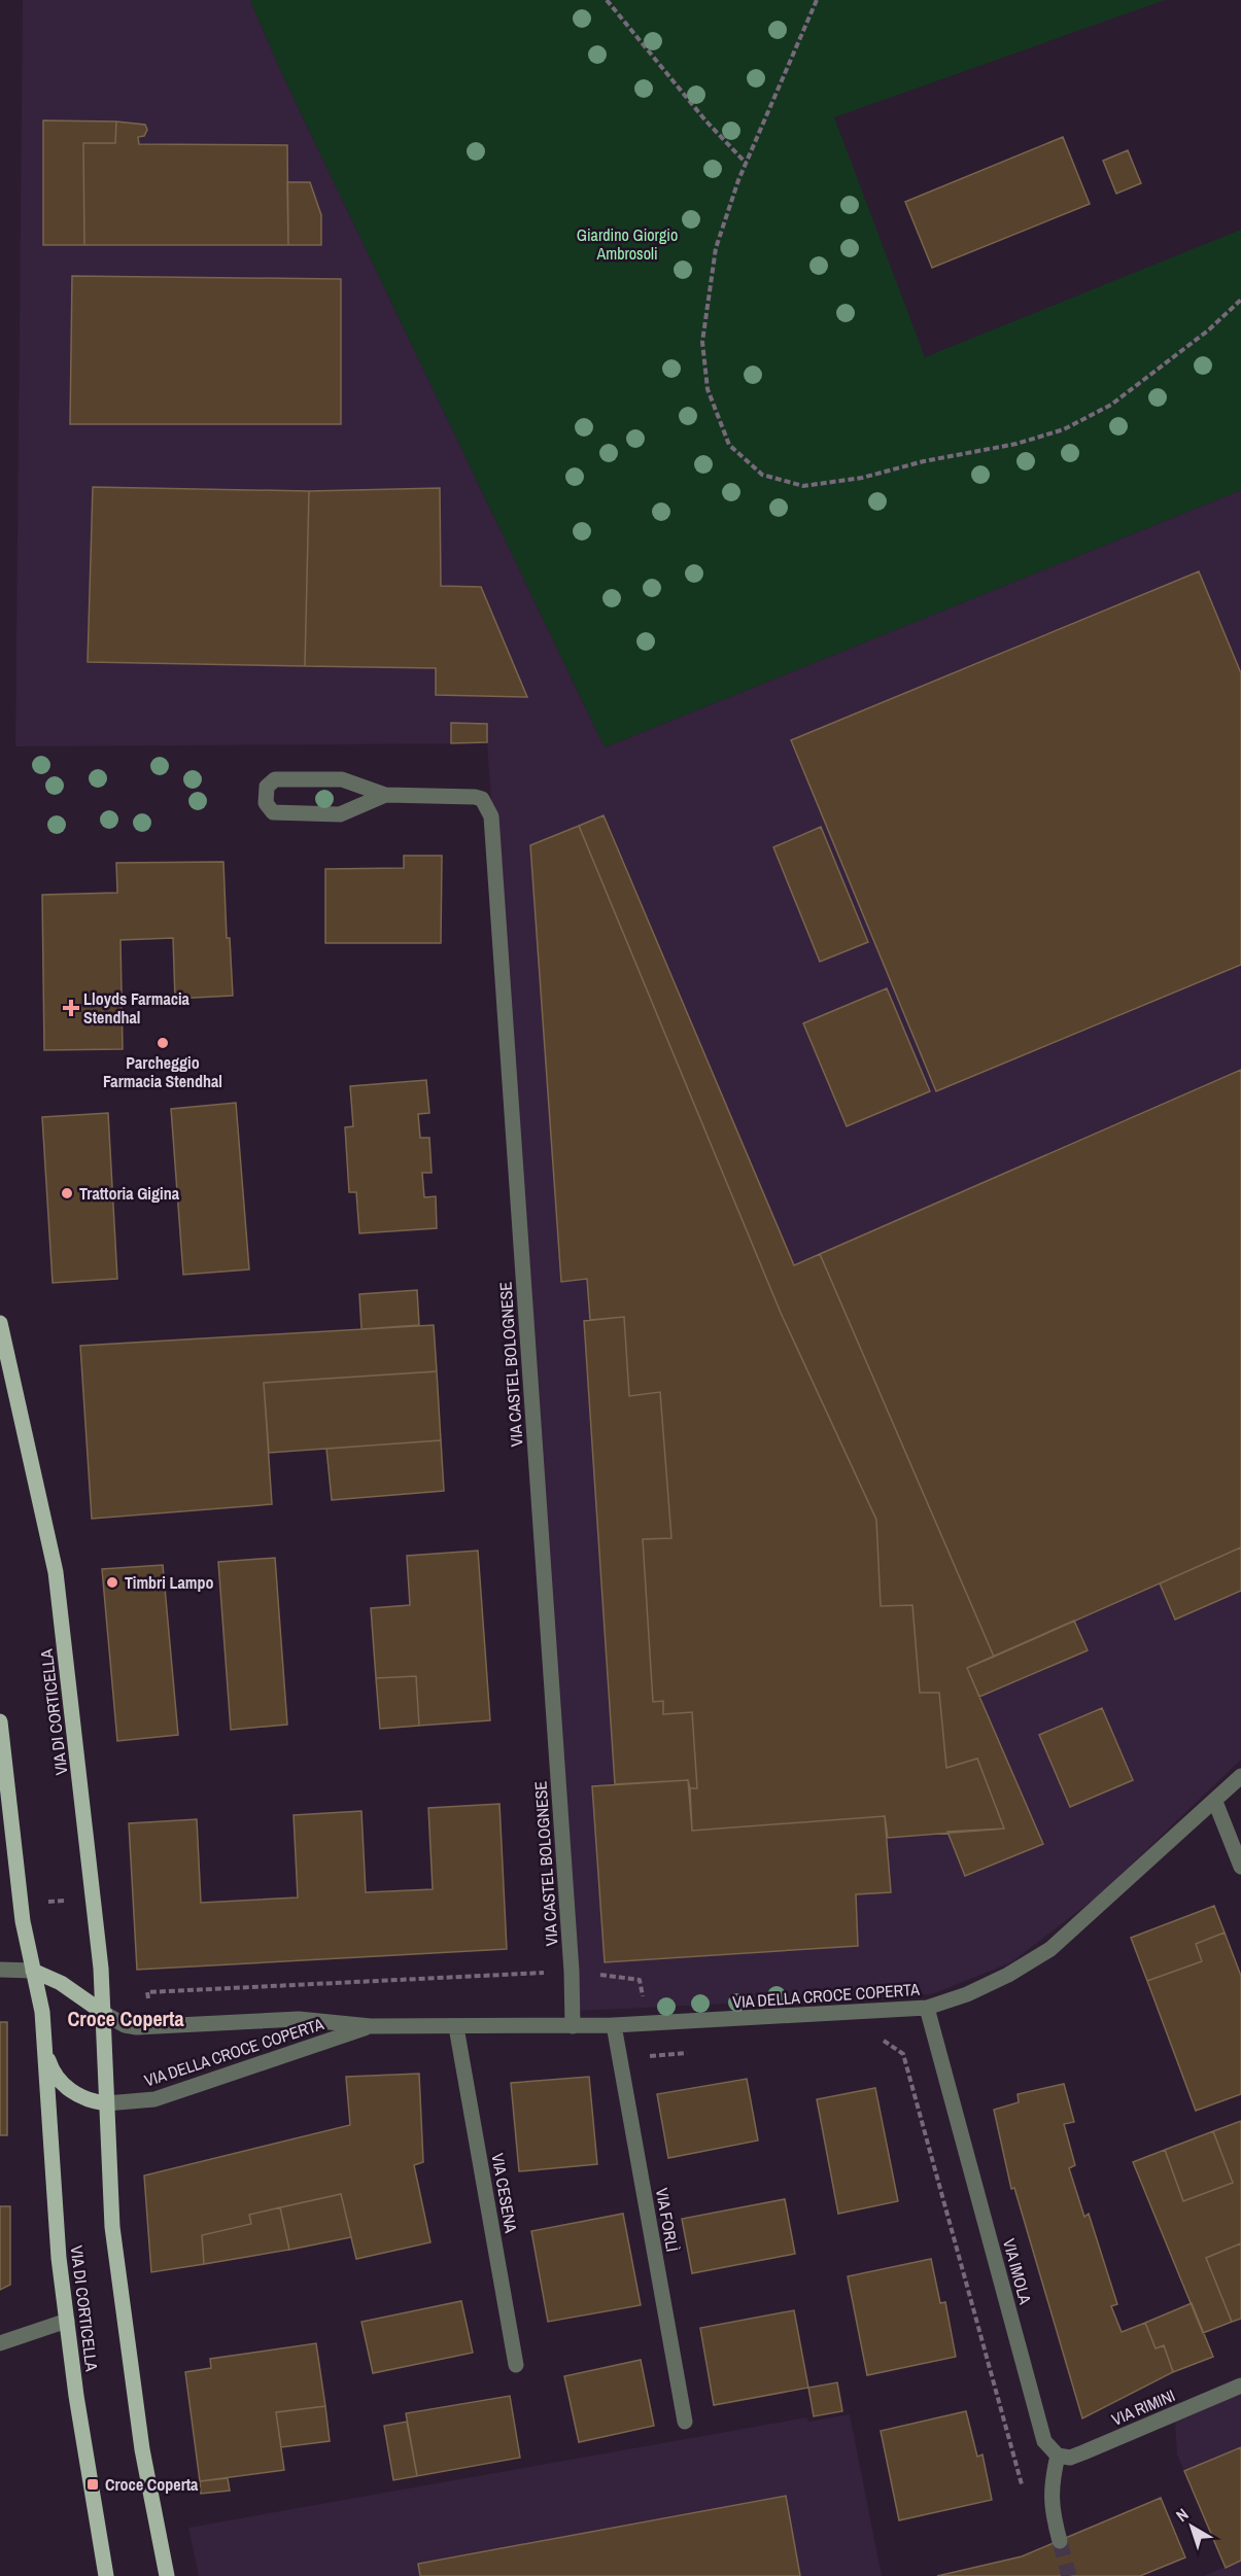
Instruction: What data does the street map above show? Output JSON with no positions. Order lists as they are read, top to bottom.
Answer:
{
  "streets": {
    "main road": ["VIA DI CORTICELLA"],
    "street": [
      "VIA CASTEL BOLOGNESE",
      "VIA DELLA CROCE COPERTA",
      "VIA CESENA",
      "VIA FORLÌ",
      "VIA IMOLA",
      "VIA RIMINI"
    ]
  },
  "crossings": [
    ["VIA CASTEL BOLOGNESE", "VIA DELLA CROCE COPERTA"],
    ["VIA DI CORTICELLA", "VIA DELLA CROCE COPERTA"],
    ["VIA DELLA CROCE COPERTA", "VIA CESENA"],
    ["VIA DELLA CROCE COPERTA", "VIA FORLÌ"],
    ["VIA DELLA CROCE COPERTA", "VIA IMOLA"],
    ["VIA IMOLA", "VIA RIMINI"]
  ],
  "districts": ["Croce Coperta"],
  "parks": ["Giardino Giorgio Ambrosoli"],
  "places": {
    "health": ["Lloyds Farmacia Stendhal"],
    "other": ["Parcheggio Farmacia Stendhal", "Trattoria Gigina", "Timbri Lampo"],
    "transit": ["Croce Coperta"]
  },
  "north": "top left"
}
